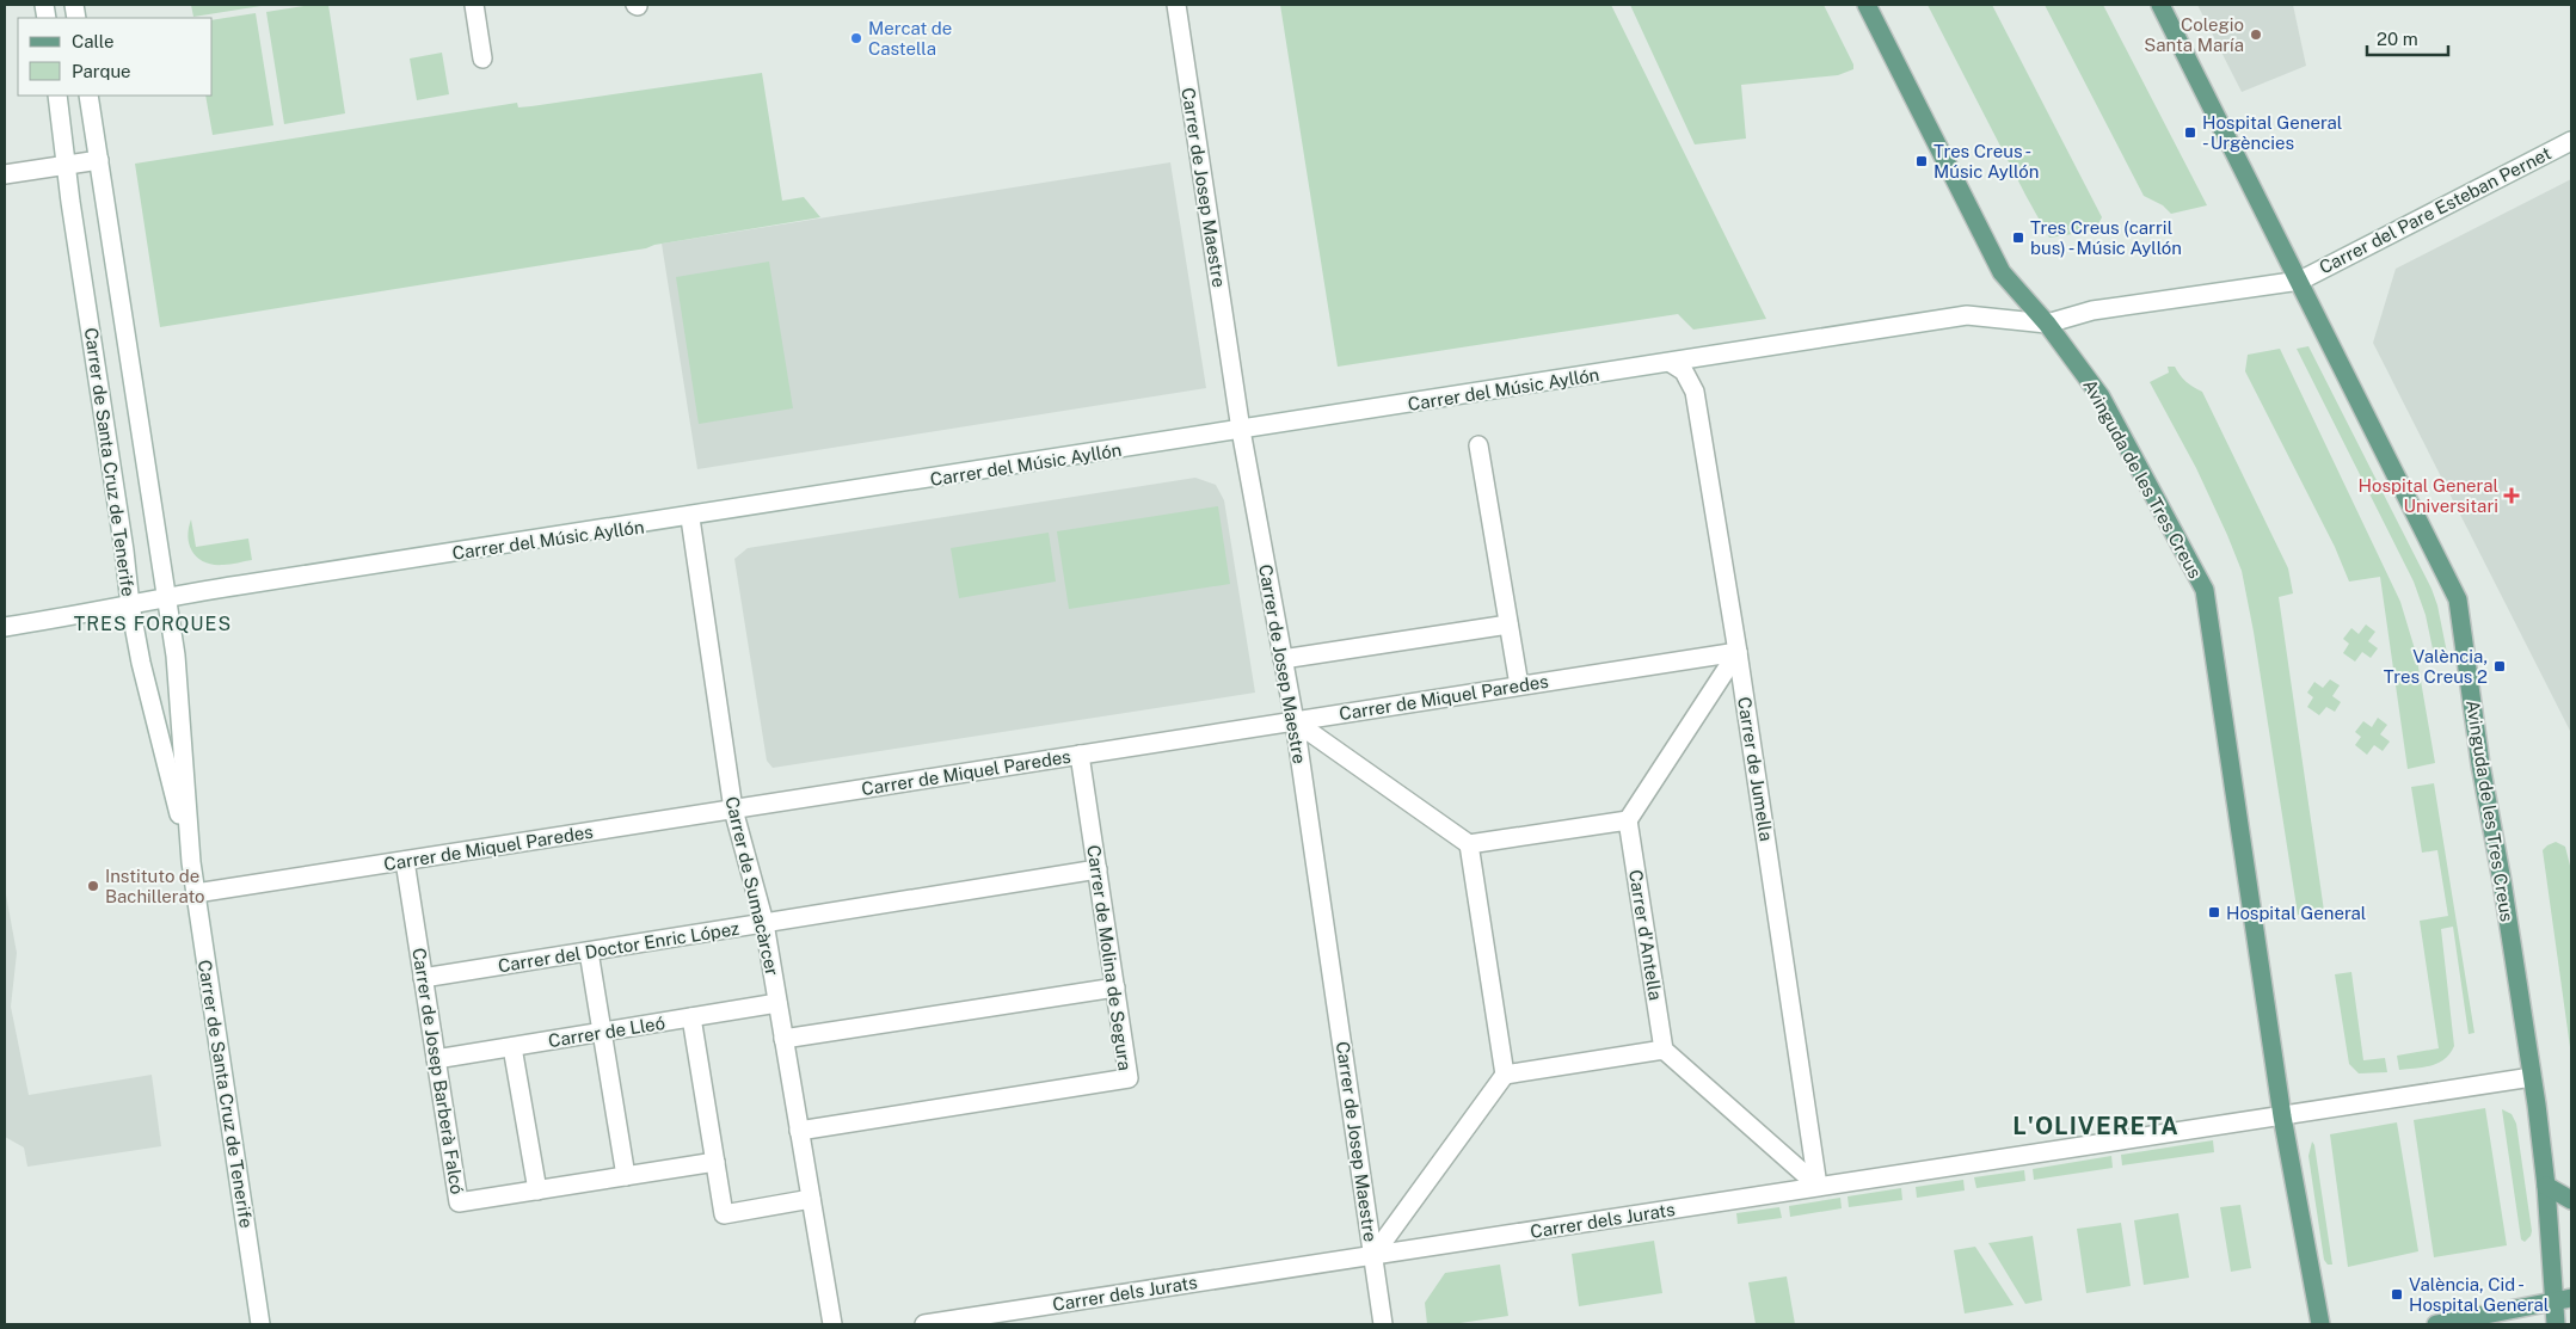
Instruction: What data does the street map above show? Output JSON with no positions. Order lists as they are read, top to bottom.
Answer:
{
  "streets": {
    "main road": ["Avinguda de les Tres Creus"],
    "street": [
      "Carrer de Josep Maestre",
      "Carrer del Pare Esteban Pernet",
      "Carrer del Músic Ayllón",
      "Carrer de Santa Cruz de Tenerife",
      "Carrer de Miquel Paredes",
      "Carrer de Jumella",
      "Carrer de Sumacàrcer",
      "Carrer d'Antella",
      "Carrer del Doctor Enric López",
      "Carrer de Molina de Segura",
      "Carrer de Lleó",
      "Carrer de Josep Barberà Falcó",
      "Carrer dels Jurats"
    ]
  },
  "crossings": [
    ["Carrer de Josep Maestre", "Carrer del Músic Ayllón"],
    ["Carrer de Josep Maestre", "Carrer de Miquel Paredes"],
    ["Carrer de Josep Maestre", "Carrer dels Jurats"],
    ["Carrer del Pare Esteban Pernet", "Carrer del Músic Ayllón"],
    ["Carrer del Pare Esteban Pernet", "Avinguda de les Tres Creus"],
    ["Carrer del Músic Ayllón", "Carrer de Santa Cruz de Tenerife"],
    ["Carrer del Músic Ayllón", "Avinguda de les Tres Creus"],
    ["Carrer del Músic Ayllón", "Carrer de Jumella"],
    ["Carrer del Músic Ayllón", "Carrer de Sumacàrcer"],
    ["Carrer de Santa Cruz de Tenerife", "Carrer de Miquel Paredes"],
    ["Avinguda de les Tres Creus", "Carrer dels Jurats"],
    ["Carrer de Miquel Paredes", "Carrer de Jumella"],
    ["Carrer de Miquel Paredes", "Carrer de Sumacàrcer"],
    ["Carrer de Miquel Paredes", "Carrer de Molina de Segura"],
    ["Carrer de Miquel Paredes", "Carrer de Josep Barberà Falcó"],
    ["Carrer de Jumella", "Carrer dels Jurats"],
    ["Carrer de Sumacàrcer", "Carrer del Doctor Enric López"],
    ["Carrer de Sumacàrcer", "Carrer de Molina de Segura"],
    ["Carrer de Sumacàrcer", "Carrer de Lleó"],
    ["Carrer del Doctor Enric López", "Carrer de Molina de Segura"],
    ["Carrer del Doctor Enric López", "Carrer de Josep Barberà Falcó"],
    ["Carrer de Lleó", "Carrer de Josep Barberà Falcó"]
  ],
  "districts": ["TRES FORQUES", "L'OLIVERETA"],
  "places": {
    "other": ["Colegio Santa María", "Mercat de Castella", "Instituto de Bachillerato"],
    "transit": [
      "Hospital General - Urgències",
      "Tres Creus - Músic Ayllón",
      "Tres Creus (carril bus) - Músic Ayllón",
      "València, Tres Creus 2",
      "Hospital General",
      "València, Cid - Hospital General"
    ],
    "health": ["Hospital General Universitari"]
  },
  "legend": ["Calle", "Parque"],
  "scale_bar": "20 m"
}
